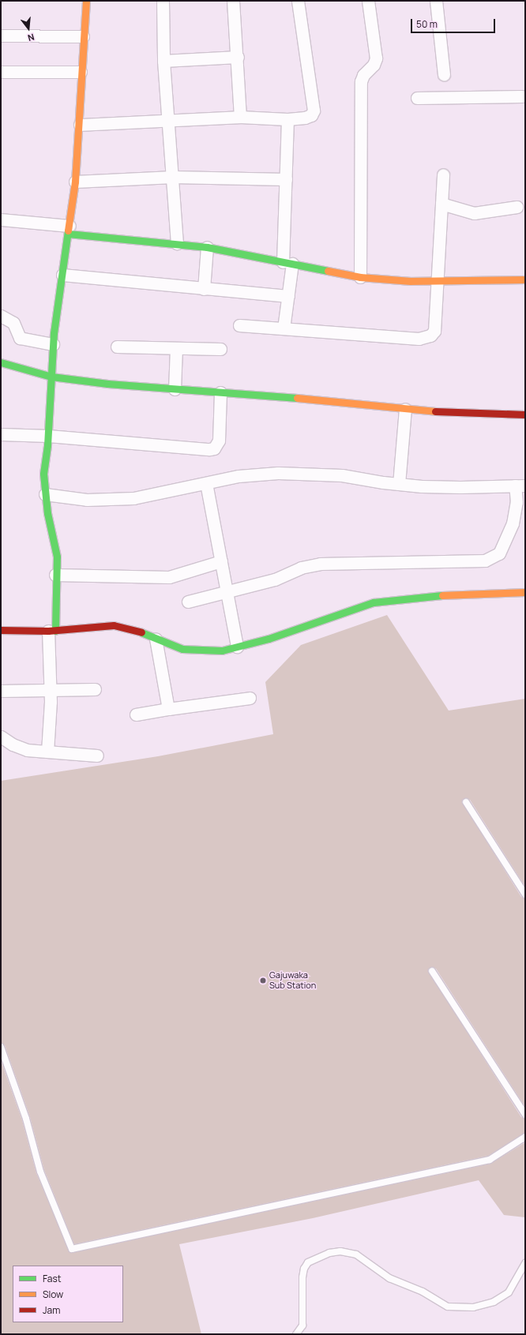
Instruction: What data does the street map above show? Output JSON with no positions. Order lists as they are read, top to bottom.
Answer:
{
  "places": ["Gajuwaka Sub Station"],
  "legend": ["Fast", "Slow", "Jam"],
  "scale_bar": "50 m",
  "north": "bottom"
}
